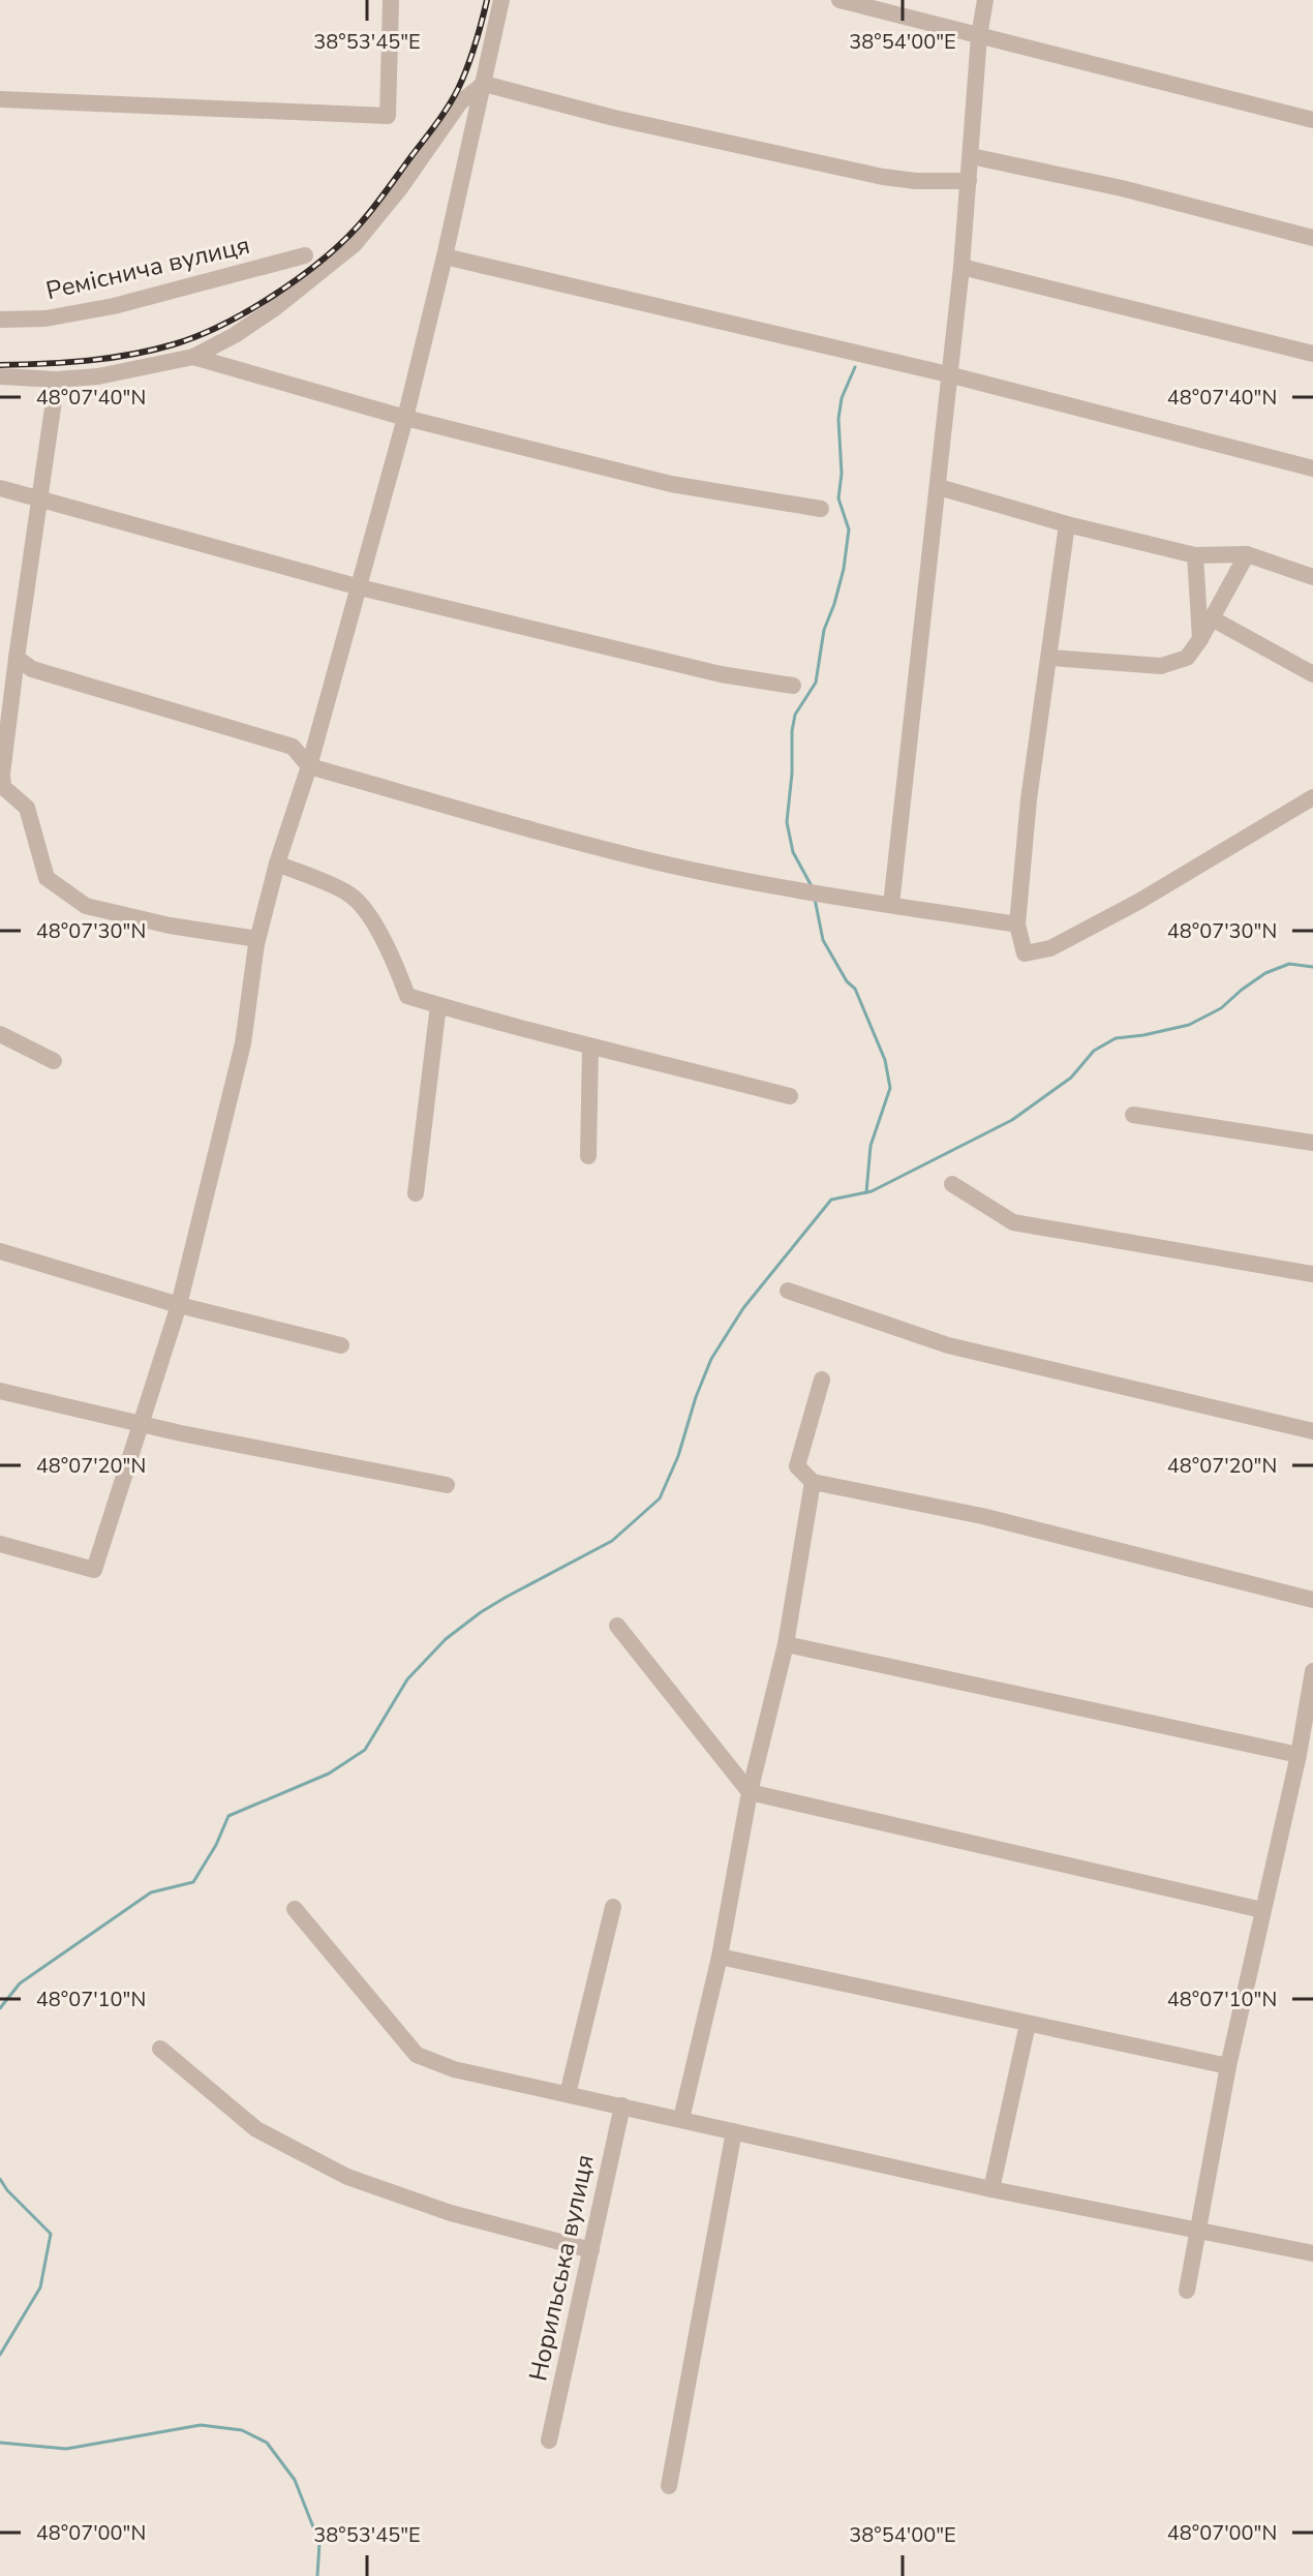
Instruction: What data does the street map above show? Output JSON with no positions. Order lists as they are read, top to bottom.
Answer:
{
  "streets": {
    "street": ["Реміснича вулиця", "Норильська вулиця"]
  },
  "coordinates": [
    "38°53'45\"E",
    "38°54'00\"E",
    "48°07'40\"N",
    "48°07'30\"N",
    "48°07'20\"N",
    "48°07'10\"N",
    "48°07'00\"N"
  ]
}
